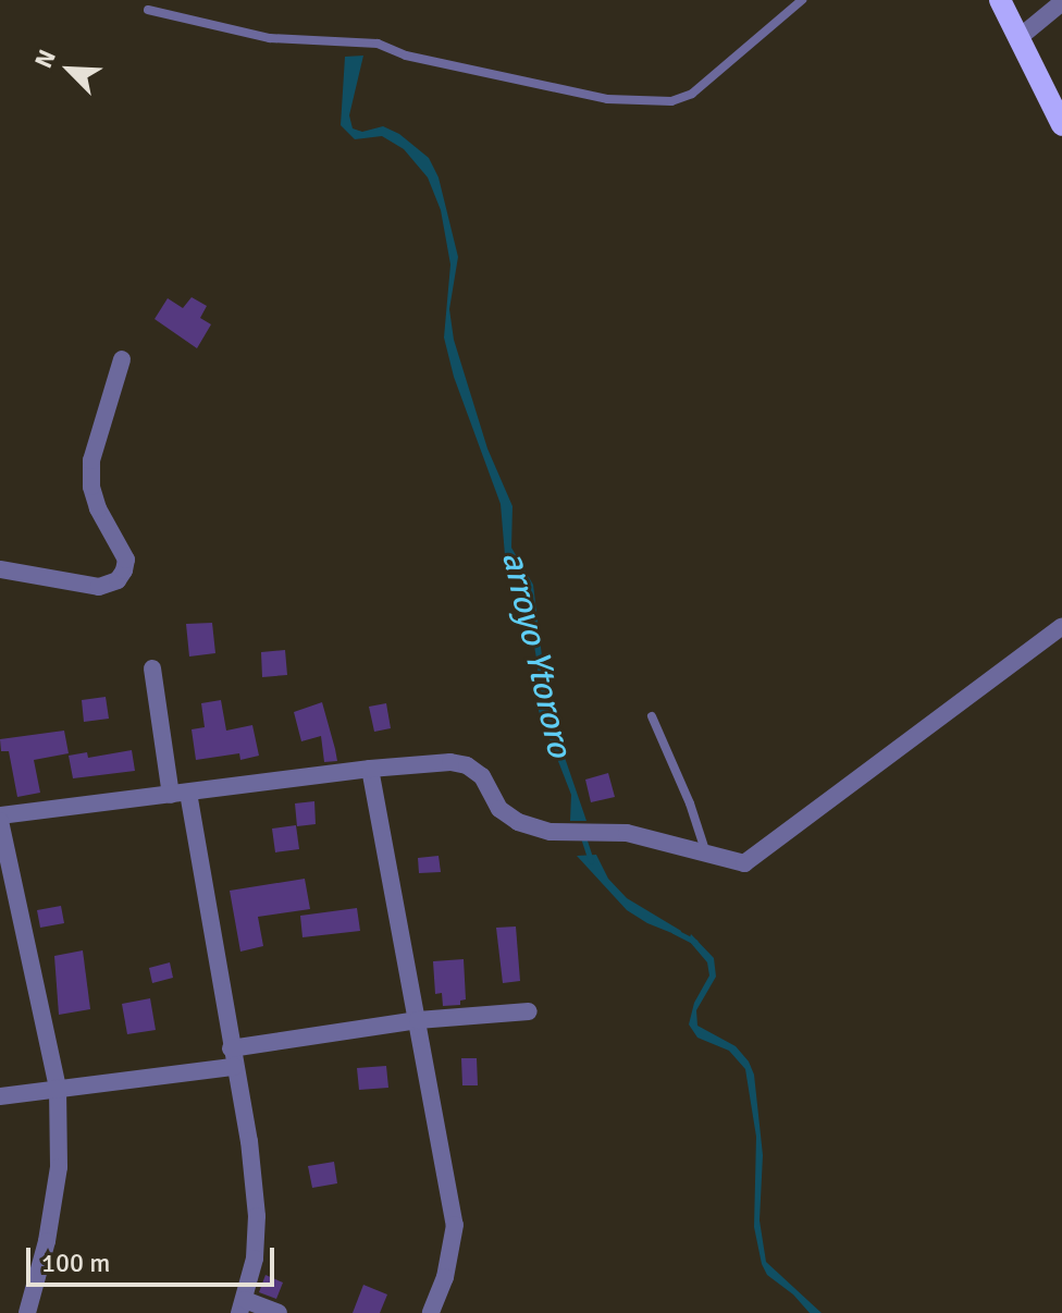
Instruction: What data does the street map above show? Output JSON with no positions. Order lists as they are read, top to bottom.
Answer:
{
  "water": ["arroyo Ytororo"],
  "scale_bar": "100 m",
  "north": "top left"
}
